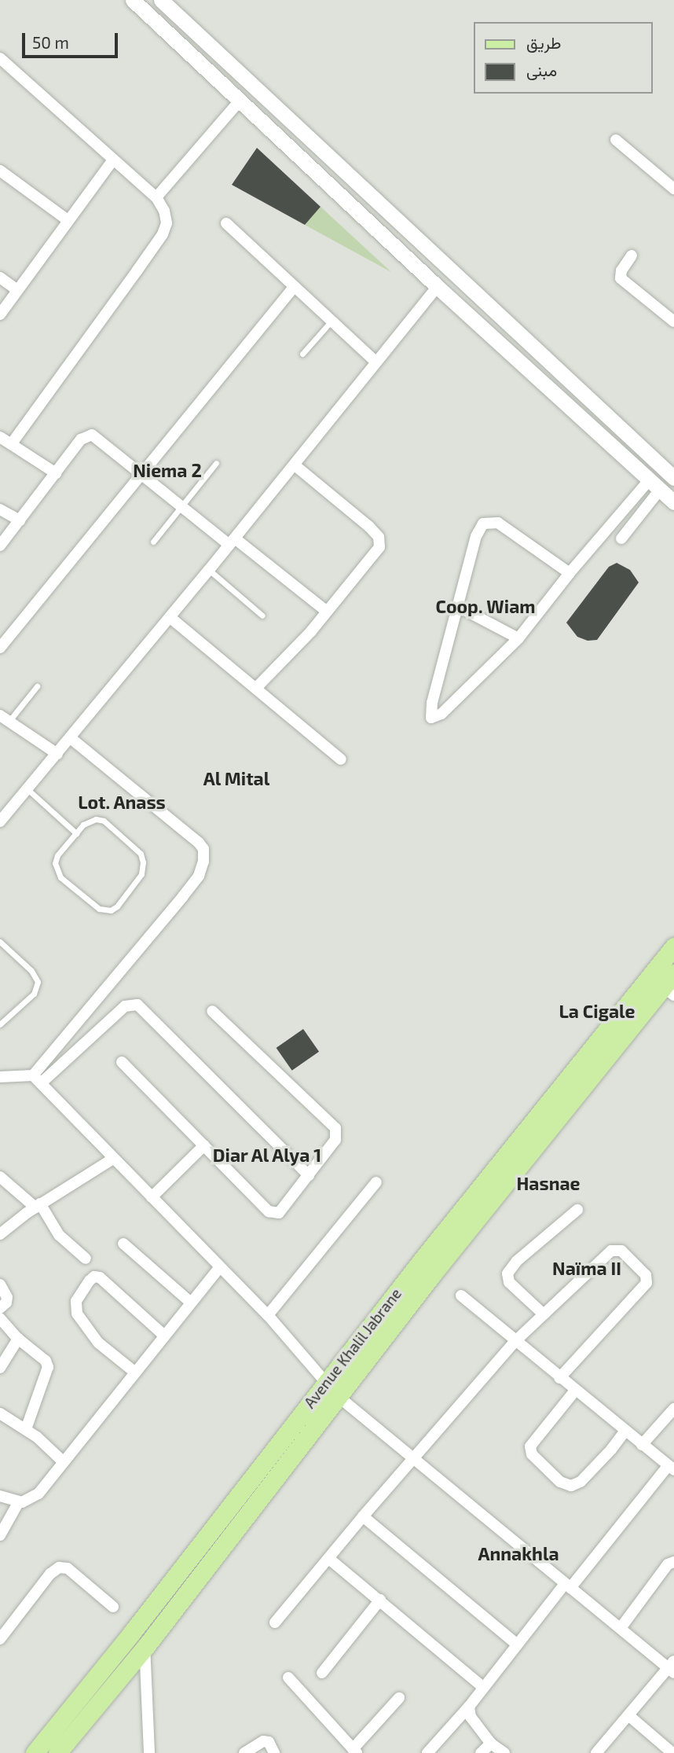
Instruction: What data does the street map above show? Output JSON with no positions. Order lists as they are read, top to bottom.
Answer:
{
  "streets": {
    "main road": ["Avenue Khalil Jabrane"]
  },
  "districts": [
    "Niema 2",
    "Coop. Wiam",
    "Al Mital",
    "Lot. Anass",
    "La Cigale",
    "Diar Al Alya 1",
    "Hasnae",
    "Naïma II",
    "Annakhla"
  ],
  "legend": ["طريق", "مبنى"],
  "scale_bar": "50 m"
}
